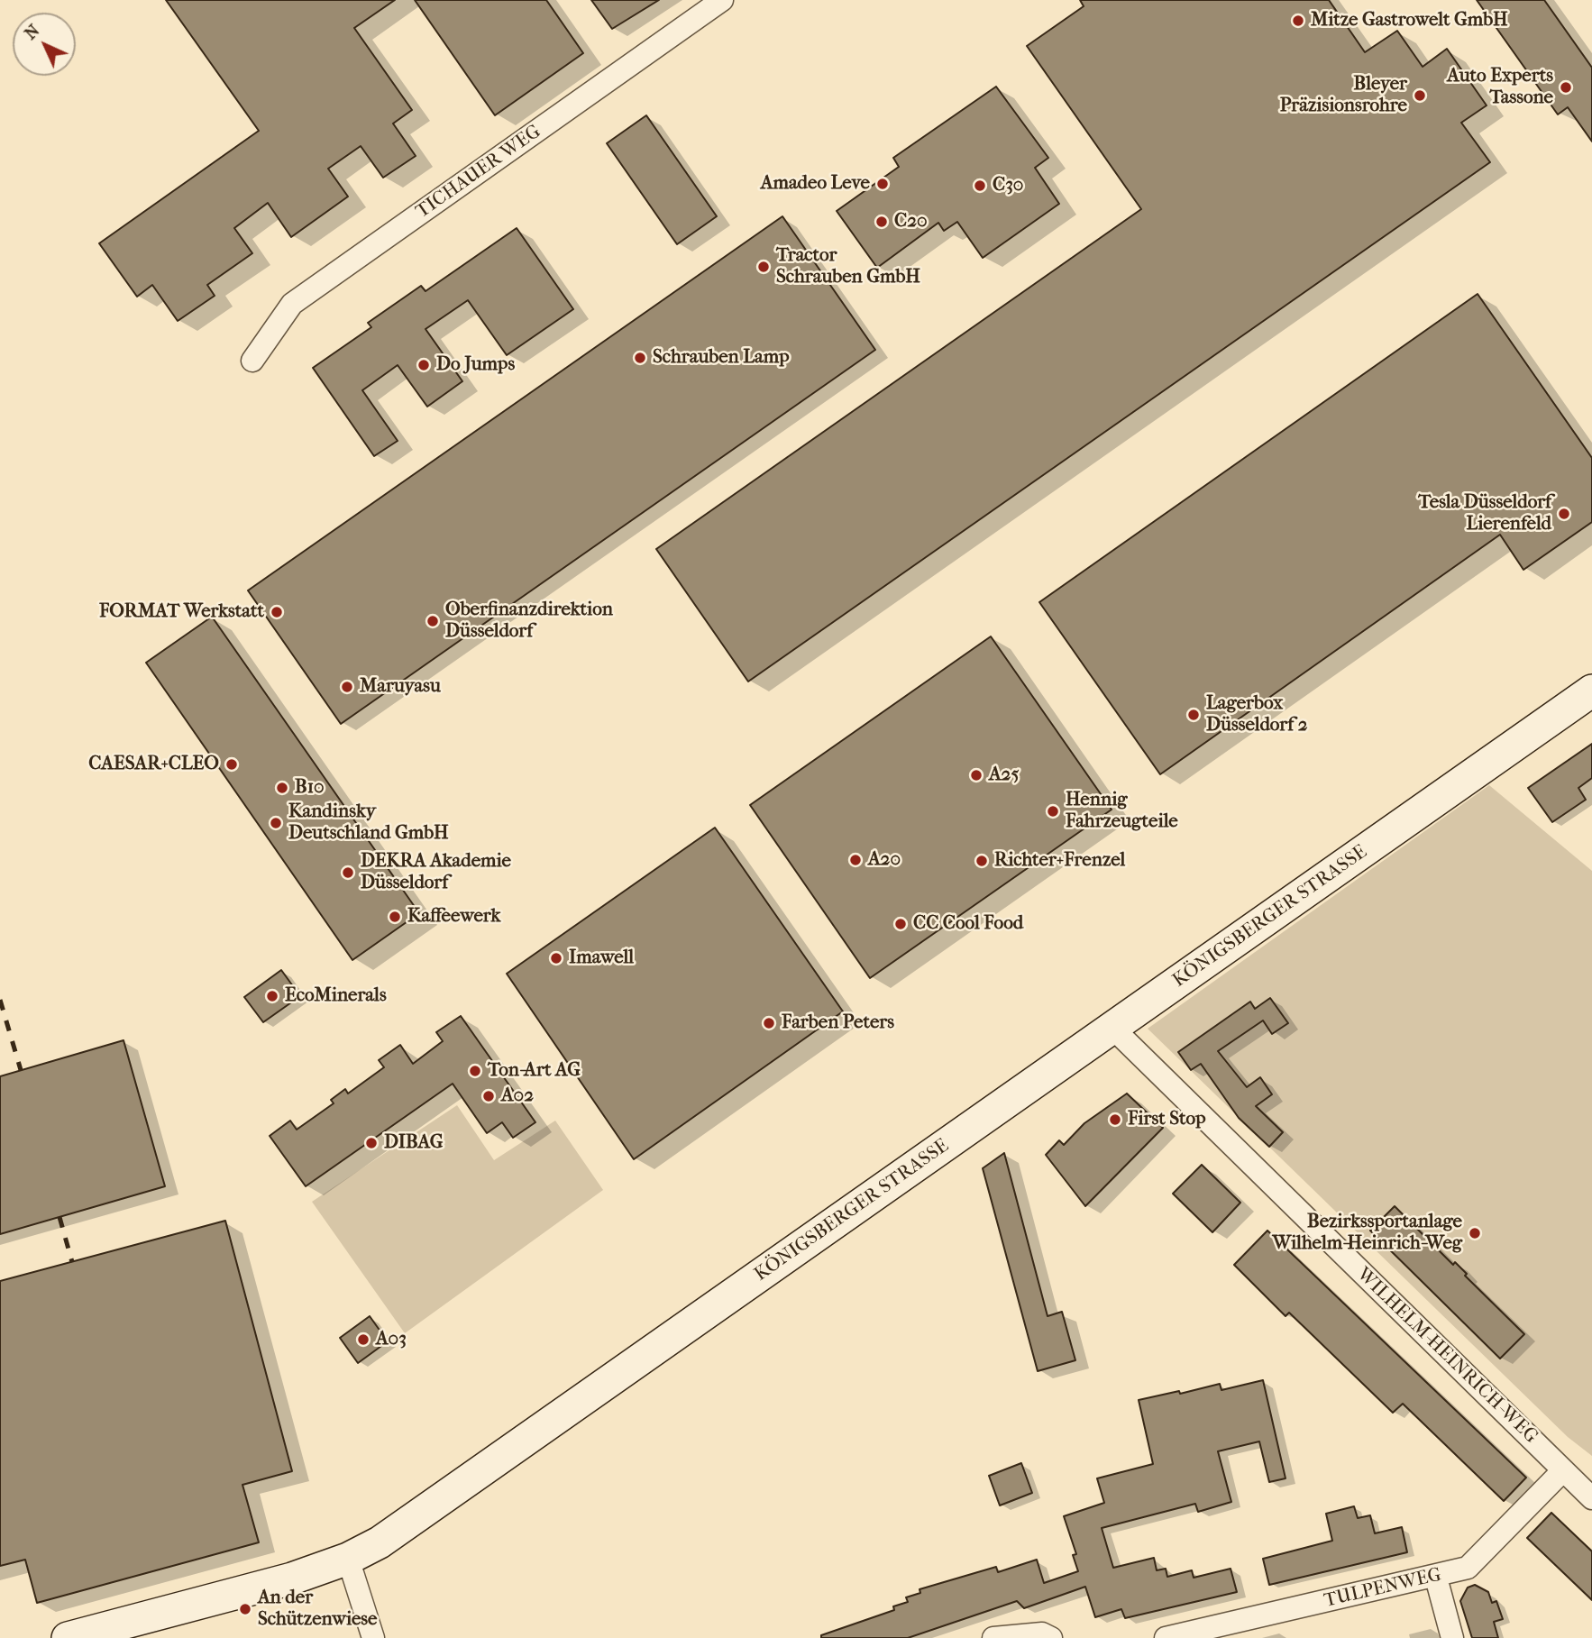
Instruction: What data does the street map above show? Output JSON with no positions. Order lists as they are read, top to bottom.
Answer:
{
  "streets": {
    "main road": ["KÖNIGSBERGER STRASSE"],
    "street": ["TICHAUER WEG", "WILHELM-HEINRICH-WEG", "TULPENWEG"]
  },
  "crossings": [
    ["KÖNIGSBERGER STRASSE", "WILHELM-HEINRICH-WEG"],
    ["WILHELM-HEINRICH-WEG", "TULPENWEG"]
  ],
  "places": [
    "Mitze Gastrowelt GmbH",
    "Auto Experts Tassone",
    "Bleyer Präzisionsrohre",
    "Amadeo Leve",
    "C30",
    "C20",
    "Tractor Schrauben GmbH",
    "Schrauben Lamp",
    "Do Jumps",
    "Tesla Düsseldorf Lierenfeld",
    "FORMAT Werkstatt",
    "Oberfinanzdirektion Düsseldorf",
    "Maruyasu",
    "Lagerbox Düsseldorf 2",
    "CAESAR+CLEO",
    "A25",
    "B10",
    "Hennig Fahrzeugteile",
    "Kandinsky Deutschland GmbH",
    "A20",
    "Richter+Frenzel",
    "DEKRA Akademie Düsseldorf",
    "Kaffeewerk",
    "CC Cool Food",
    "Imawell",
    "EcoMinerals",
    "Farben Peters",
    "Ton-Art AG",
    "A02",
    "First Stop",
    "DIBAG",
    "Bezirkssportanlage Wilhelm-Heinrich-Weg",
    "A03",
    "An der Schützenwiese"
  ],
  "north": "top left"
}
